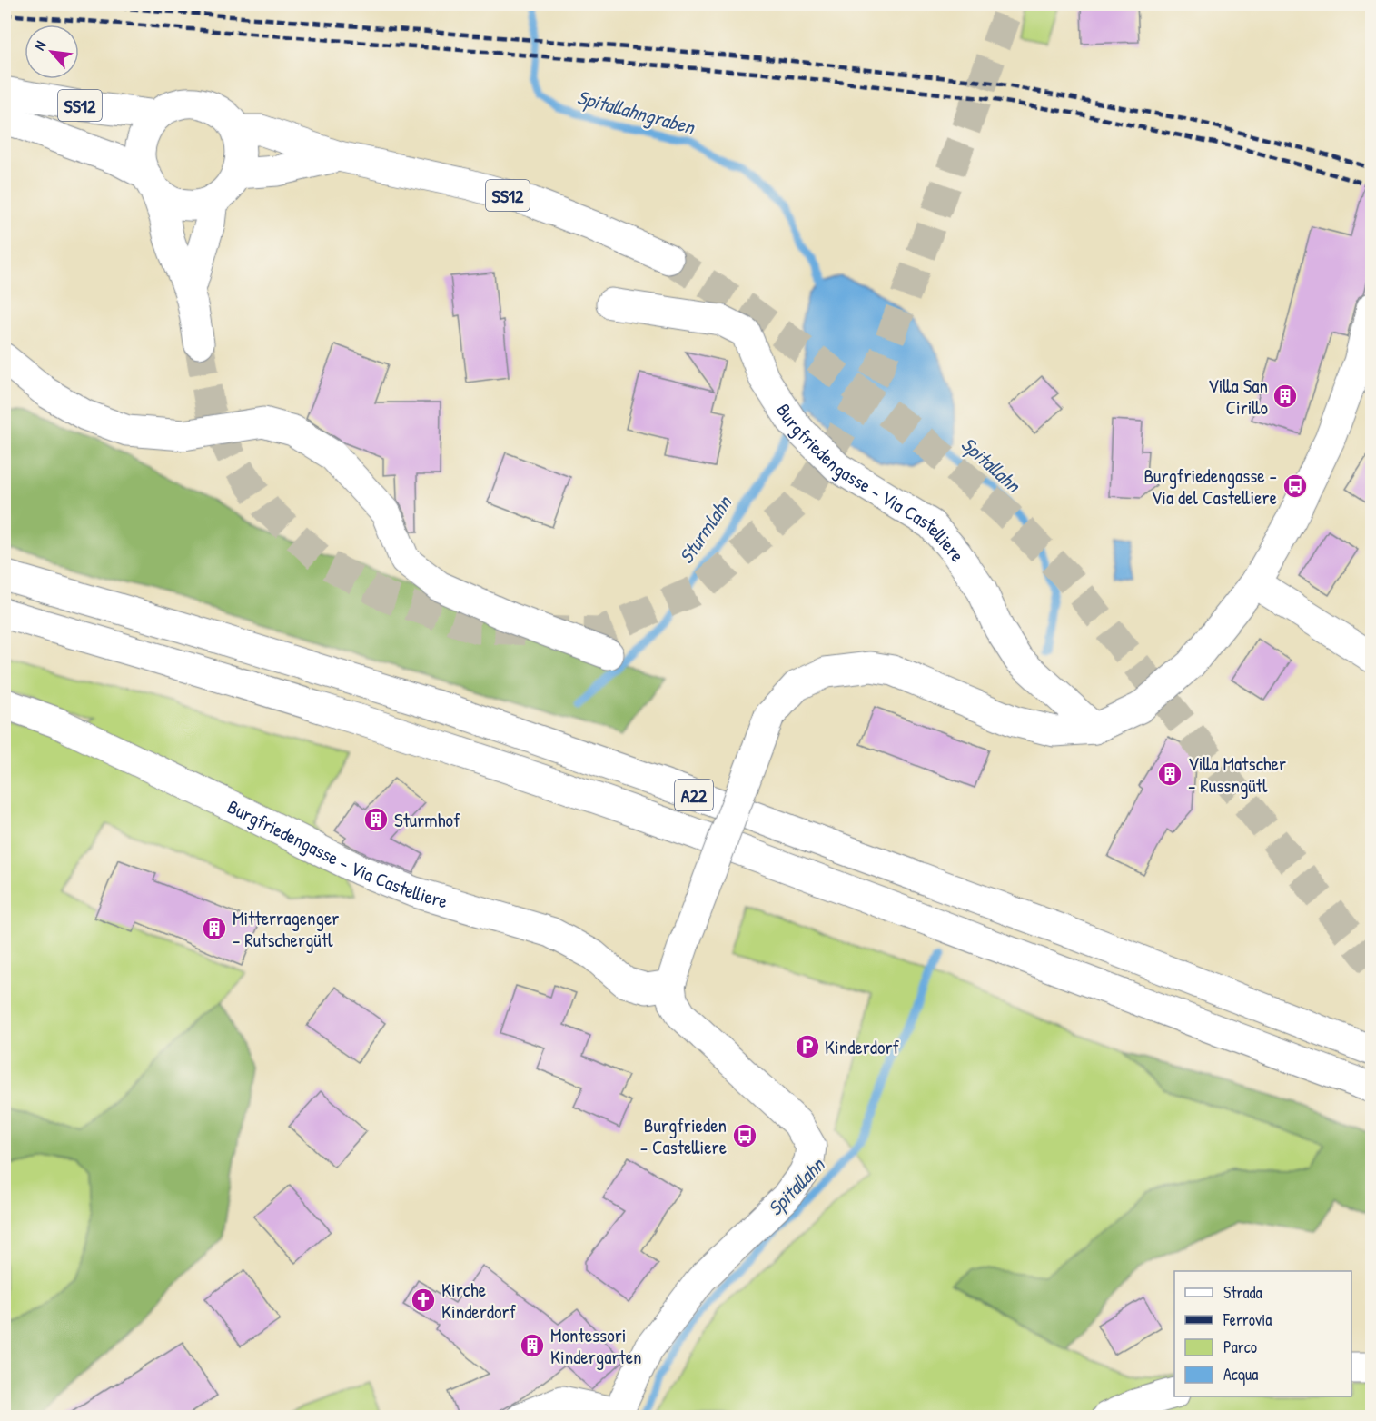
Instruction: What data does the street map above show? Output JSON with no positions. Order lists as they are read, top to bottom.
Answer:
{
  "streets": {
    "main road": ["SS12", "Burgfriedengasse - Via Castelliere", "A22"]
  },
  "water": ["Spitallahngraben", "Spitallahn", "Sturmlahn"],
  "places": {
    "building": [
      "Villa San Cirillo",
      "Villa Matscher - Russngütl",
      "Sturmhof",
      "Mitterragenger - Rutschergütl",
      "Montessori Kindergarten"
    ],
    "bus stop": ["Burgfriedengasse - Via del Castelliere", "Burgfrieden - Castelliere"],
    "parking": ["Kinderdorf"],
    "church": ["Kirche Kinderdorf"]
  },
  "legend": [
    "Strada",
    "Ferrovia",
    "Parco",
    "Acqua"
  ],
  "north": "top left"
}
